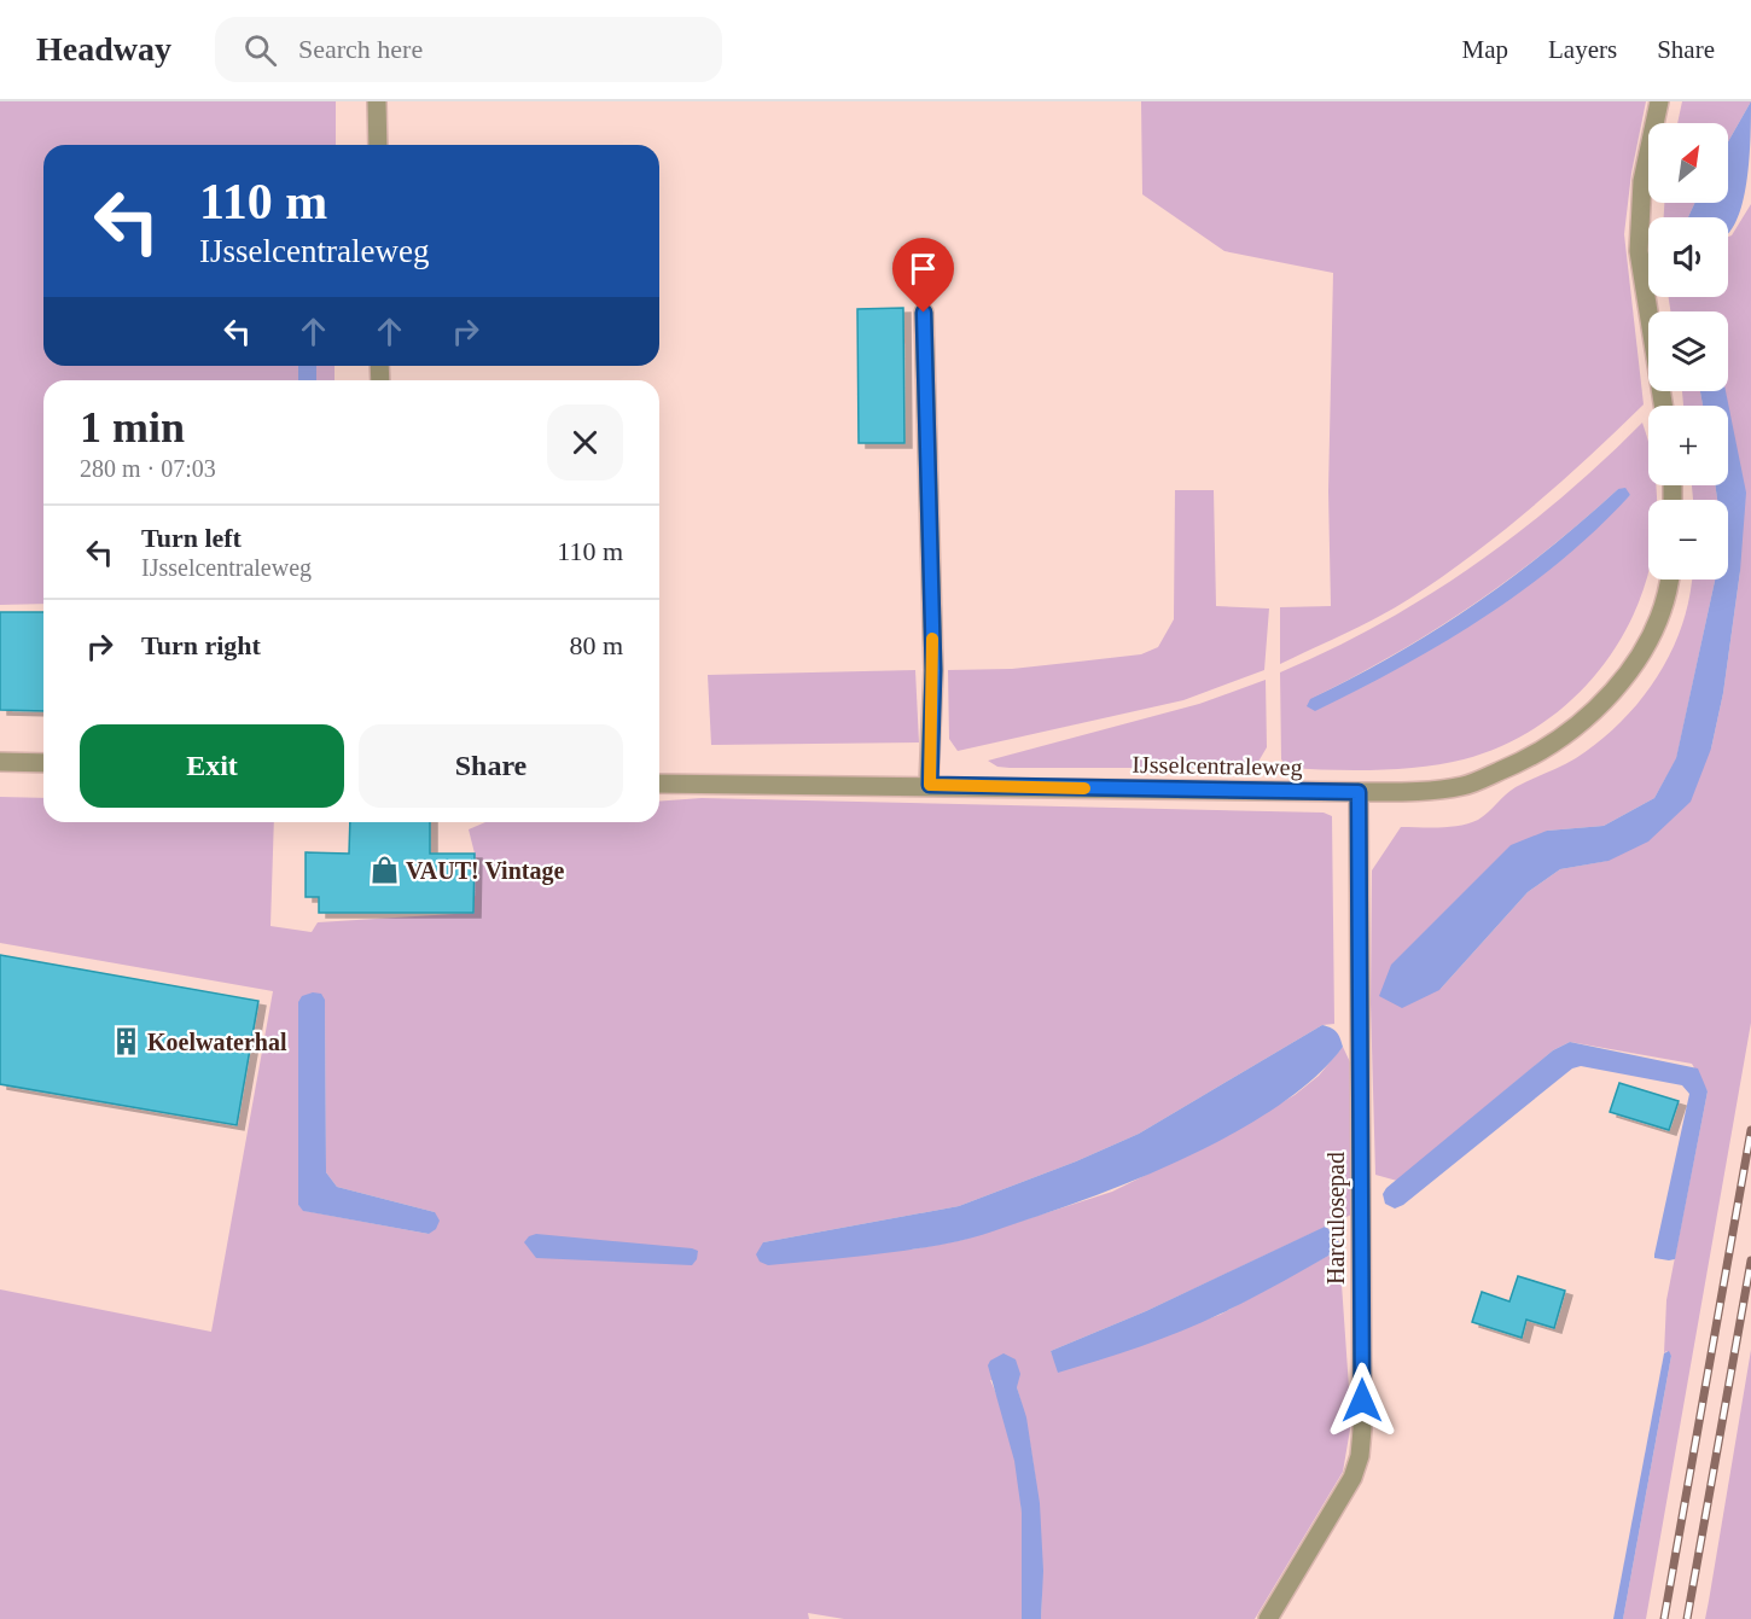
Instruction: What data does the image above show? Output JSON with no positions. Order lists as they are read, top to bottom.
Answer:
{
  "streets": {
    "street": ["IJsselcentraleweg", "Harculosepad"]
  },
  "crossings": [
    ["IJsselcentraleweg", "Harculosepad"]
  ],
  "places": {
    "shop": ["VAUT! Vintage"],
    "building": ["Koelwaterhal"]
  },
  "north": "top right",
  "page": {
    "header": "Headway",
    "search": "Search here",
    "nav": ["Map", "Layers", "Share"],
    "map_buttons": ["+", "−"],
    "turn": ["110 m", "IJsselcentraleweg"],
    "heading": ["1 min", "280 m · 07:03"],
    "list": [
      {
        "name": "Turn left",
        "note": "IJsselcentraleweg",
        "value": "110 m"
      },
      {
        "name": "Turn right",
        "value": "80 m"
      }
    ],
    "buttons": ["Exit", "Share"]
  }
}
